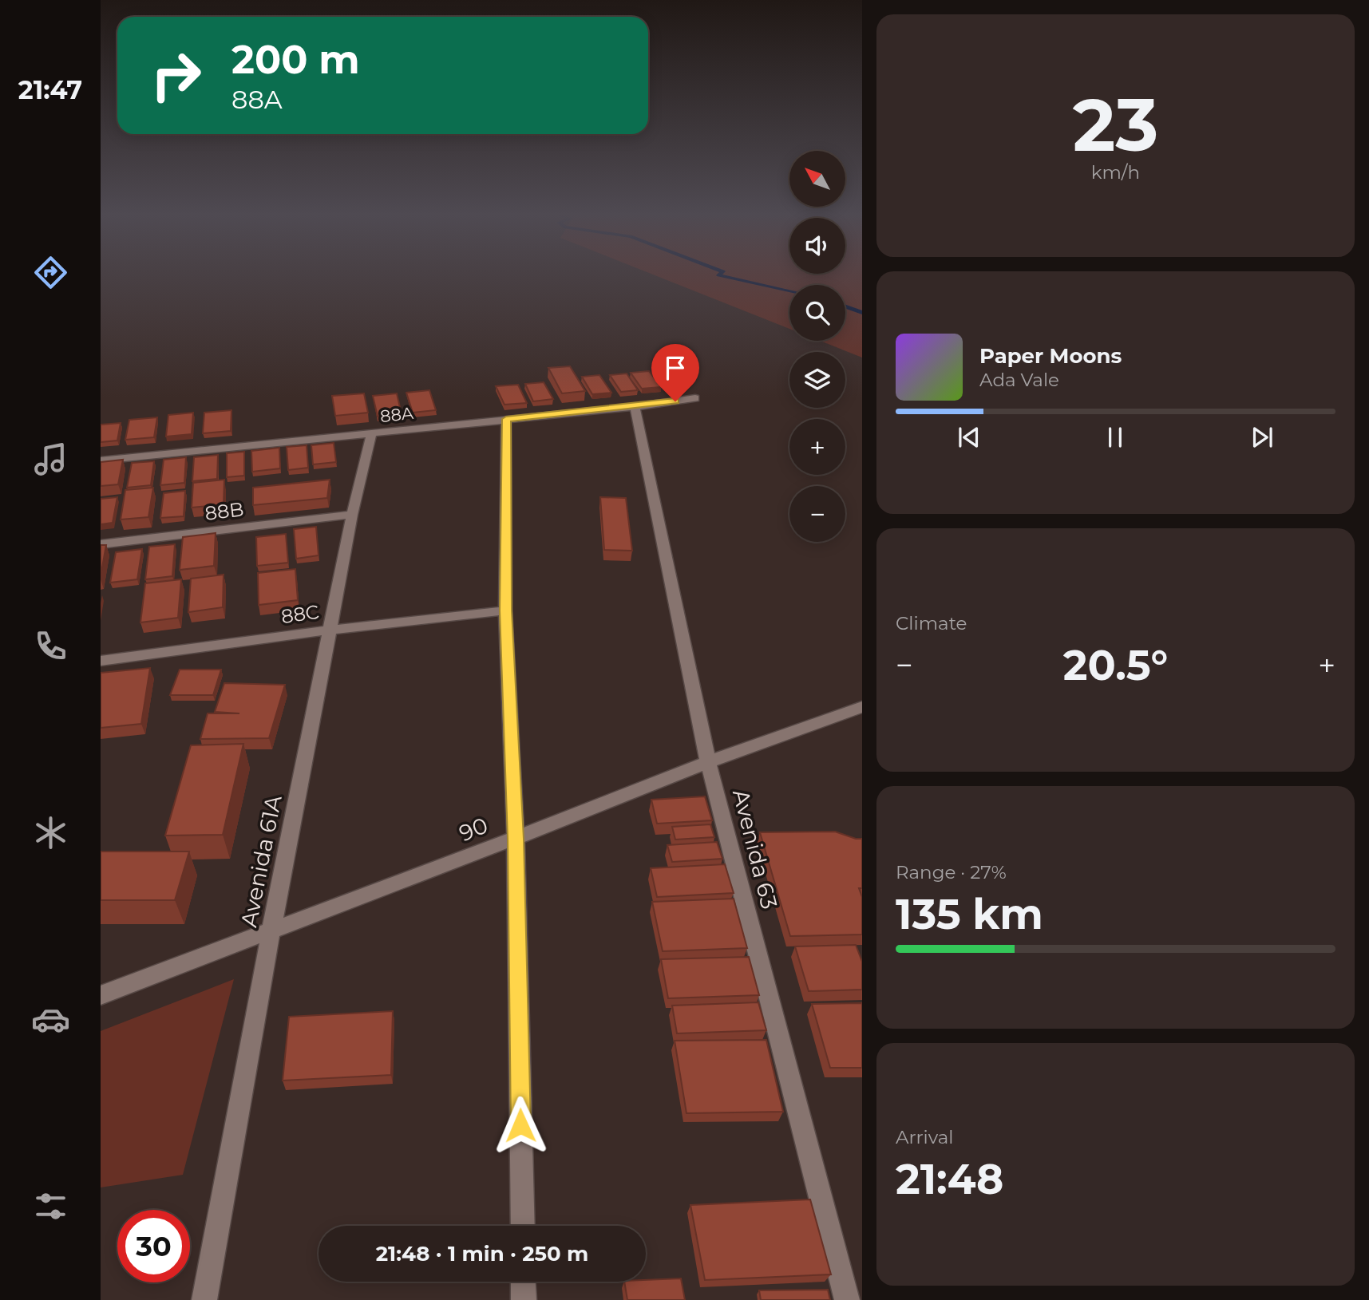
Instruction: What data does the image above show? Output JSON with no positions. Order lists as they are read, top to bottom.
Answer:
{
  "streets": {
    "street": [
      "88A",
      "88B",
      "88C",
      "90",
      "Avenida 63",
      "Avenida 61A"
    ]
  },
  "crossings": [
    ["88A", "Avenida 63"],
    ["88A", "Avenida 61A"],
    ["88B", "Avenida 61A"],
    ["88C", "Avenida 61A"],
    ["90", "Avenida 63"],
    ["90", "Avenida 61A"]
  ],
  "north": "top left",
  "page": {
    "tabs": "21:47",
    "tile": [
      ["23", "km/h"],
      "Climate",
      ["Range · 27%", "135 km"],
      ["Arrival", "21:48"]
    ],
    "turn": ["200 m", "88A"],
    "map_buttons": ["+", "−"],
    "song": ["Paper Moons", "Ada Vale"],
    "heat": ["−", "20.5°", "+"],
    "limit": "30",
    "trip": "21:48 · 1 min · 250 m"
  }
}
